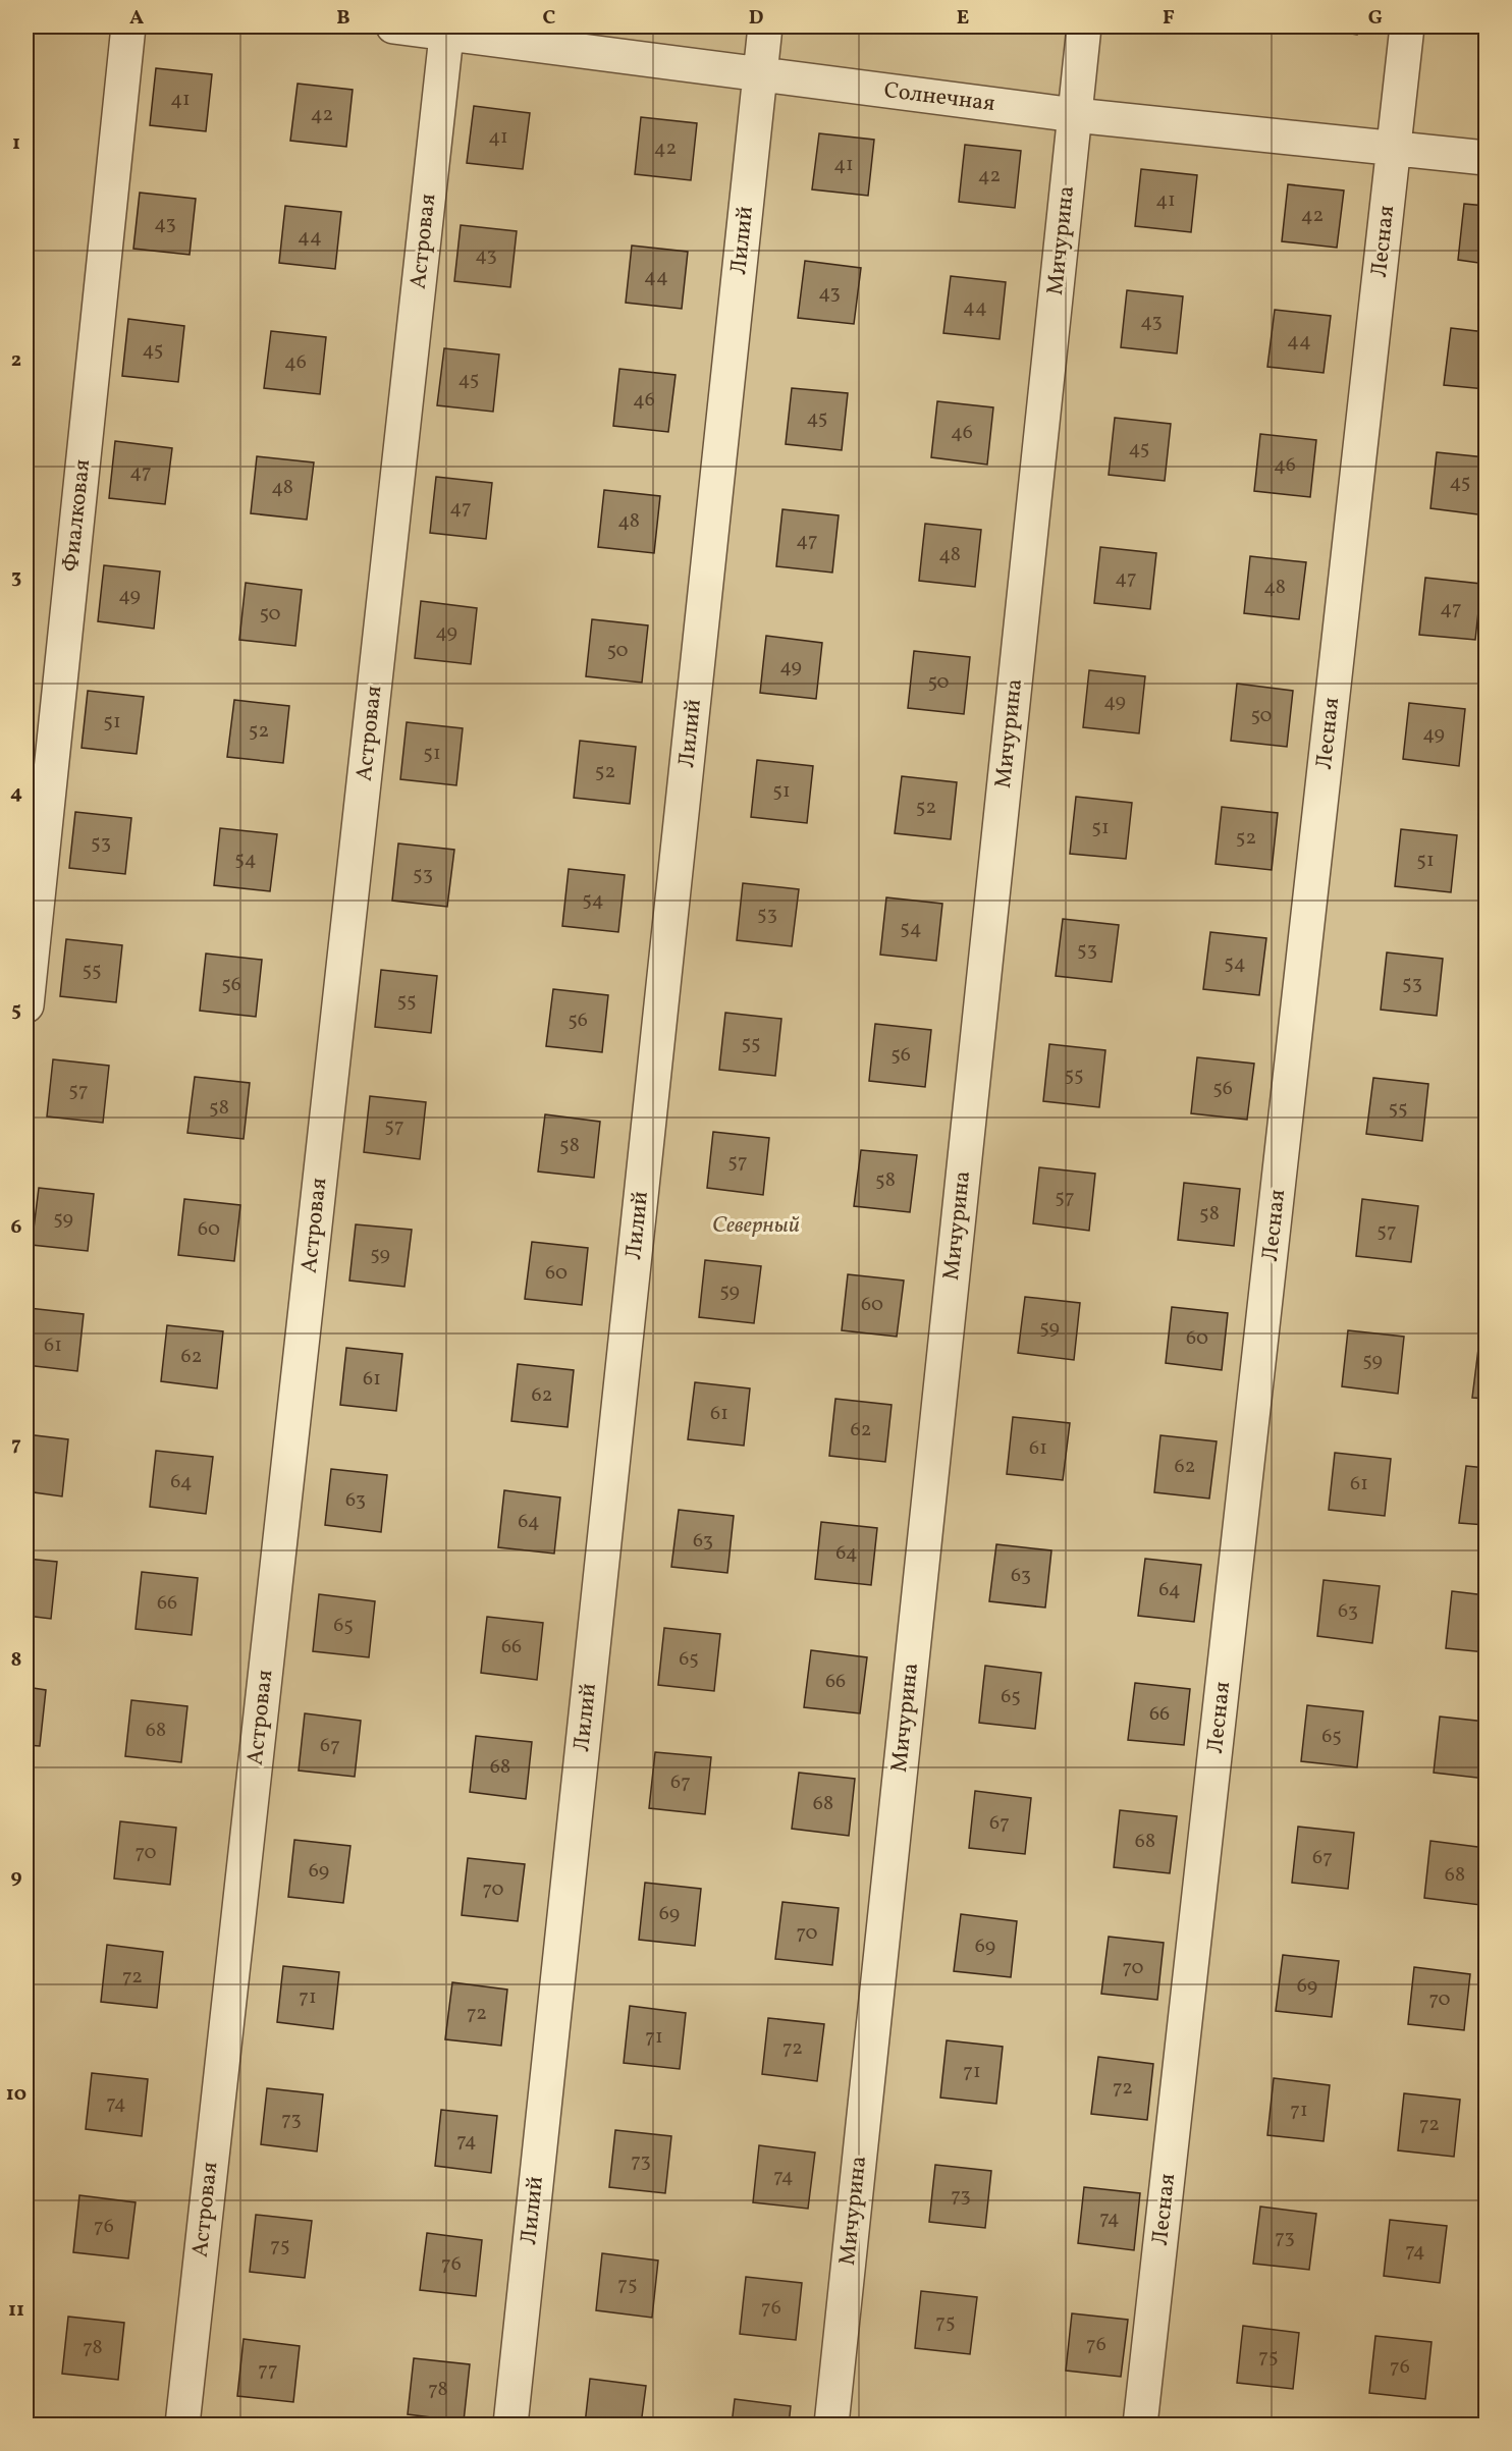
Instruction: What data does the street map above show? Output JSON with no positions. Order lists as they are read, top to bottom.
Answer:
{
  "streets": {
    "street": [
      "Солнечная",
      "Лилий",
      "Мичурина",
      "Астровая",
      "Лесная",
      "Фиалковая"
    ]
  },
  "crossings": [
    ["Солнечная", "Лилий"],
    ["Солнечная", "Мичурина"],
    ["Солнечная", "Астровая"],
    ["Солнечная", "Лесная"]
  ],
  "parks": ["Северный"],
  "house_numbers": [
    "41",
    "42",
    "41",
    "42",
    "41",
    "42",
    "41",
    "42",
    "43",
    "44",
    "43",
    "44",
    "43",
    "44",
    "43",
    "44",
    "45",
    "46",
    "45",
    "46",
    "45",
    "46",
    "45",
    "46",
    "47",
    "45",
    "48",
    "47",
    "48",
    "47",
    "48",
    "47",
    "48",
    "49",
    "47",
    "50",
    "49",
    "50",
    "49",
    "50",
    "49",
    "50",
    "51",
    "52",
    "49",
    "51",
    "52",
    "51",
    "52",
    "51",
    "52",
    "53",
    "54",
    "51",
    "53",
    "54",
    "53",
    "54",
    "53",
    "54",
    "55",
    "53",
    "56",
    "55",
    "56",
    "55",
    "56",
    "55",
    "56",
    "57",
    "58",
    "55",
    "57",
    "58",
    "57",
    "58",
    "57",
    "58",
    "59",
    "60",
    "57",
    "59",
    "60",
    "59",
    "60",
    "59",
    "60",
    "61",
    "62",
    "59",
    "61",
    "62",
    "61",
    "62",
    "61",
    "62",
    "64",
    "61",
    "63",
    "64",
    "63",
    "64",
    "63",
    "64",
    "66",
    "63",
    "65",
    "66",
    "65",
    "66",
    "65",
    "66",
    "68",
    "65",
    "67",
    "68",
    "67",
    "68",
    "67",
    "68",
    "70",
    "67",
    "69",
    "68",
    "70",
    "69",
    "70",
    "69",
    "70",
    "72",
    "69",
    "71",
    "70",
    "72",
    "71",
    "72",
    "71",
    "72",
    "74",
    "71",
    "73",
    "72",
    "74",
    "73",
    "74",
    "73",
    "74",
    "76",
    "73",
    "75",
    "74",
    "76",
    "75",
    "76",
    "75",
    "76",
    "78",
    "75",
    "76",
    "77",
    "78"
  ],
  "grid": {
    "columns": [
      "A",
      "B",
      "C",
      "D",
      "E",
      "F",
      "G"
    ],
    "rows": [
      "1",
      "2",
      "3",
      "4",
      "5",
      "6",
      "7",
      "8",
      "9",
      "10",
      "11"
    ]
  }
}
